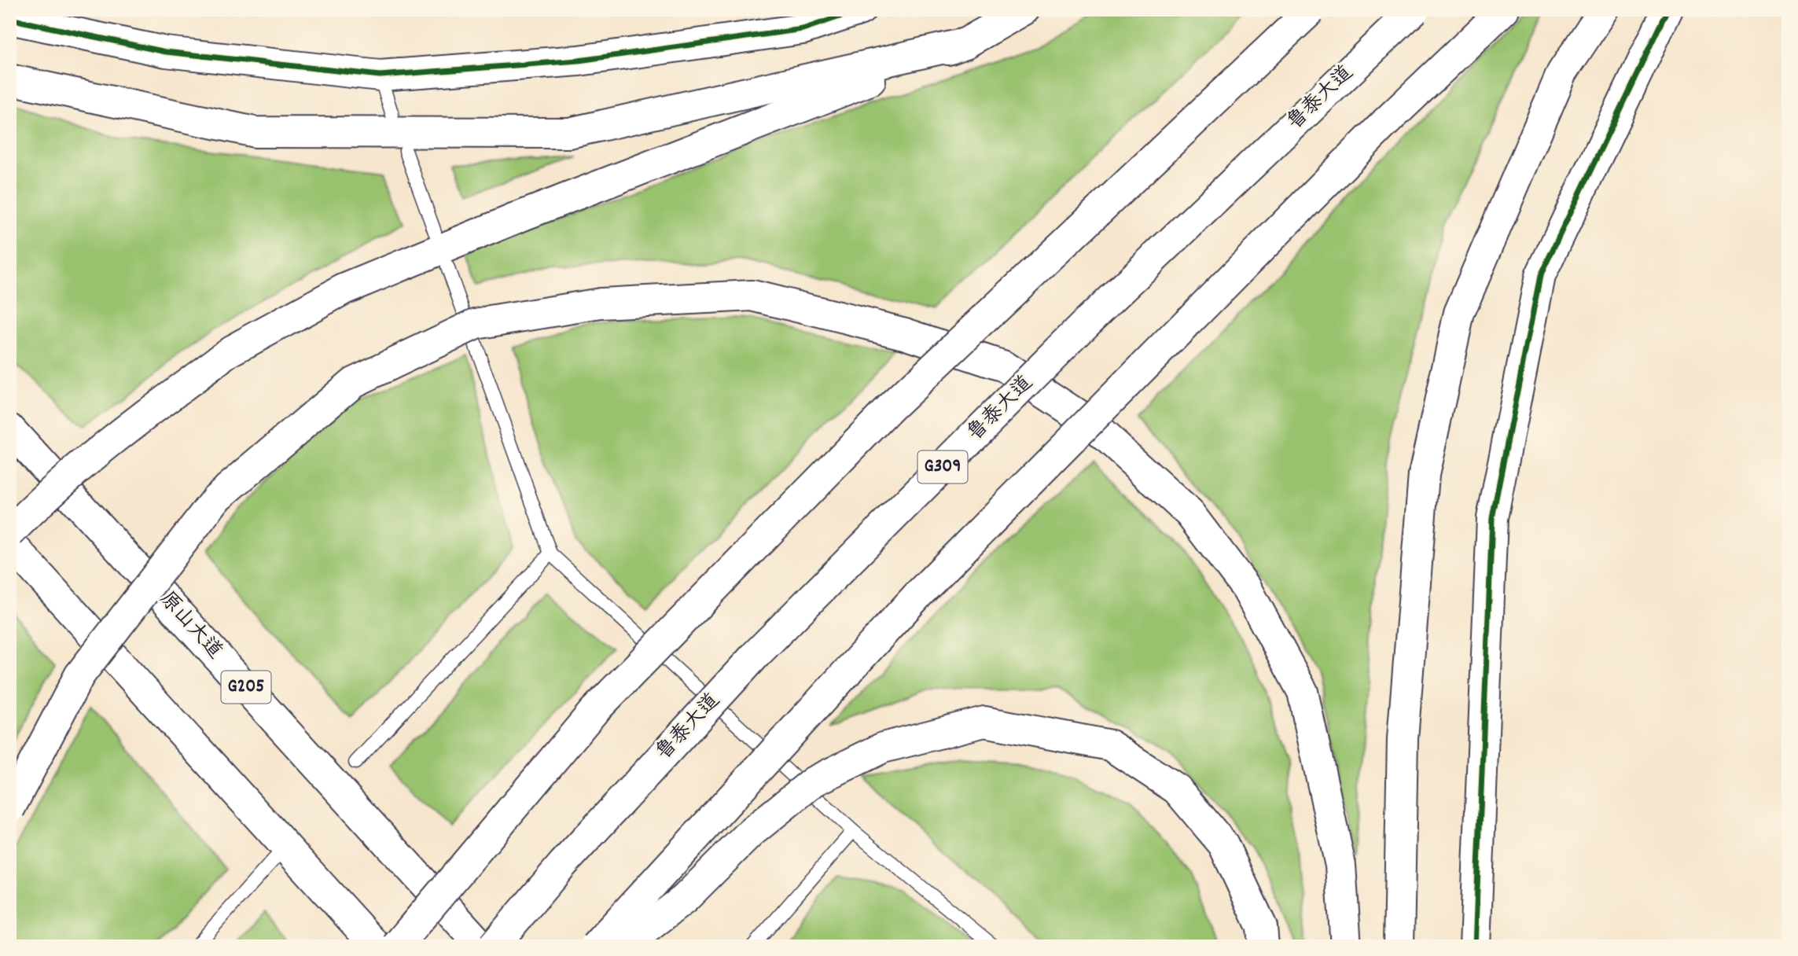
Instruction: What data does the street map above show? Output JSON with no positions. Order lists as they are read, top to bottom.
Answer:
{
  "streets": {
    "main road": [
      "鲁泰大道",
      "G309",
      "原山大道",
      "G205"
    ]
  }
}
